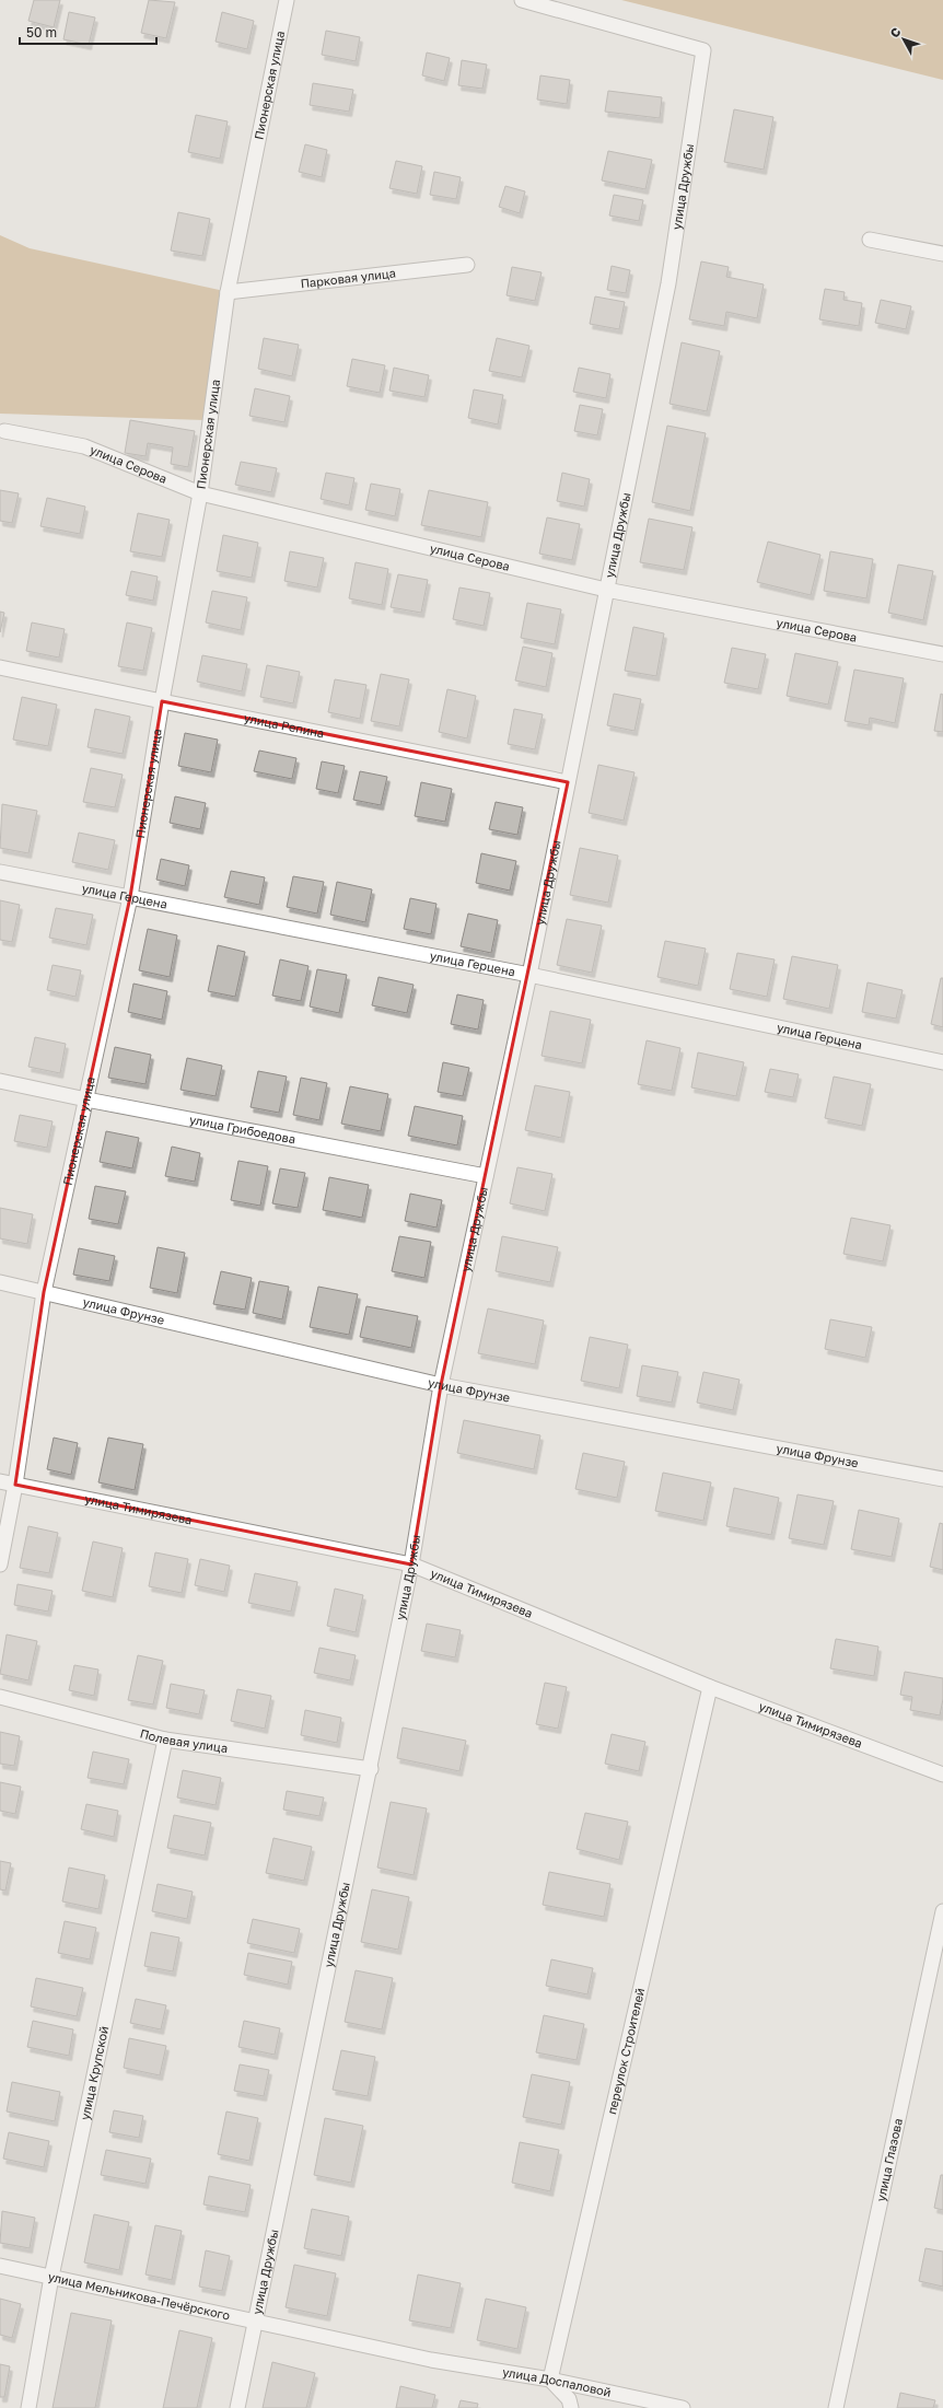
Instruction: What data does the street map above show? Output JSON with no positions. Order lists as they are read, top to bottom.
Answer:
{
  "streets": {
    "street": [
      "Пионерская улица",
      "улица Дружбы",
      "Парковая улица",
      "улица Серова",
      "улица Репина",
      "улица Герцена",
      "улица Грибоедова",
      "улица Фрунзе",
      "улица Тимирязева",
      "Полевая улица",
      "переулок Строителей",
      "улица Крупской",
      "улица Глазова",
      "улица Мельникова-Печёрского",
      "улица Доспаловой"
    ]
  },
  "crossings": [
    ["Пионерская улица", "Парковая улица"],
    ["Пионерская улица", "улица Серова"],
    ["Пионерская улица", "улица Репина"],
    ["Пионерская улица", "улица Герцена"],
    ["Пионерская улица", "улица Грибоедова"],
    ["Пионерская улица", "улица Фрунзе"],
    ["Пионерская улица", "улица Тимирязева"],
    ["улица Дружбы", "улица Серова"],
    ["улица Дружбы", "улица Репина"],
    ["улица Дружбы", "улица Герцена"],
    ["улица Дружбы", "улица Грибоедова"],
    ["улица Дружбы", "улица Фрунзе"],
    ["улица Дружбы", "улица Тимирязева"],
    ["улица Дружбы", "Полевая улица"],
    ["улица Дружбы", "улица Мельникова-Печёрского"],
    ["улица Тимирязева", "переулок Строителей"],
    ["Полевая улица", "улица Крупской"],
    ["переулок Строителей", "улица Доспаловой"],
    ["улица Крупской", "улица Мельникова-Печёрского"],
    ["улица Мельникова-Печёрского", "улица Доспаловой"]
  ],
  "scale_bar": "50 m",
  "north": "top left"
}
